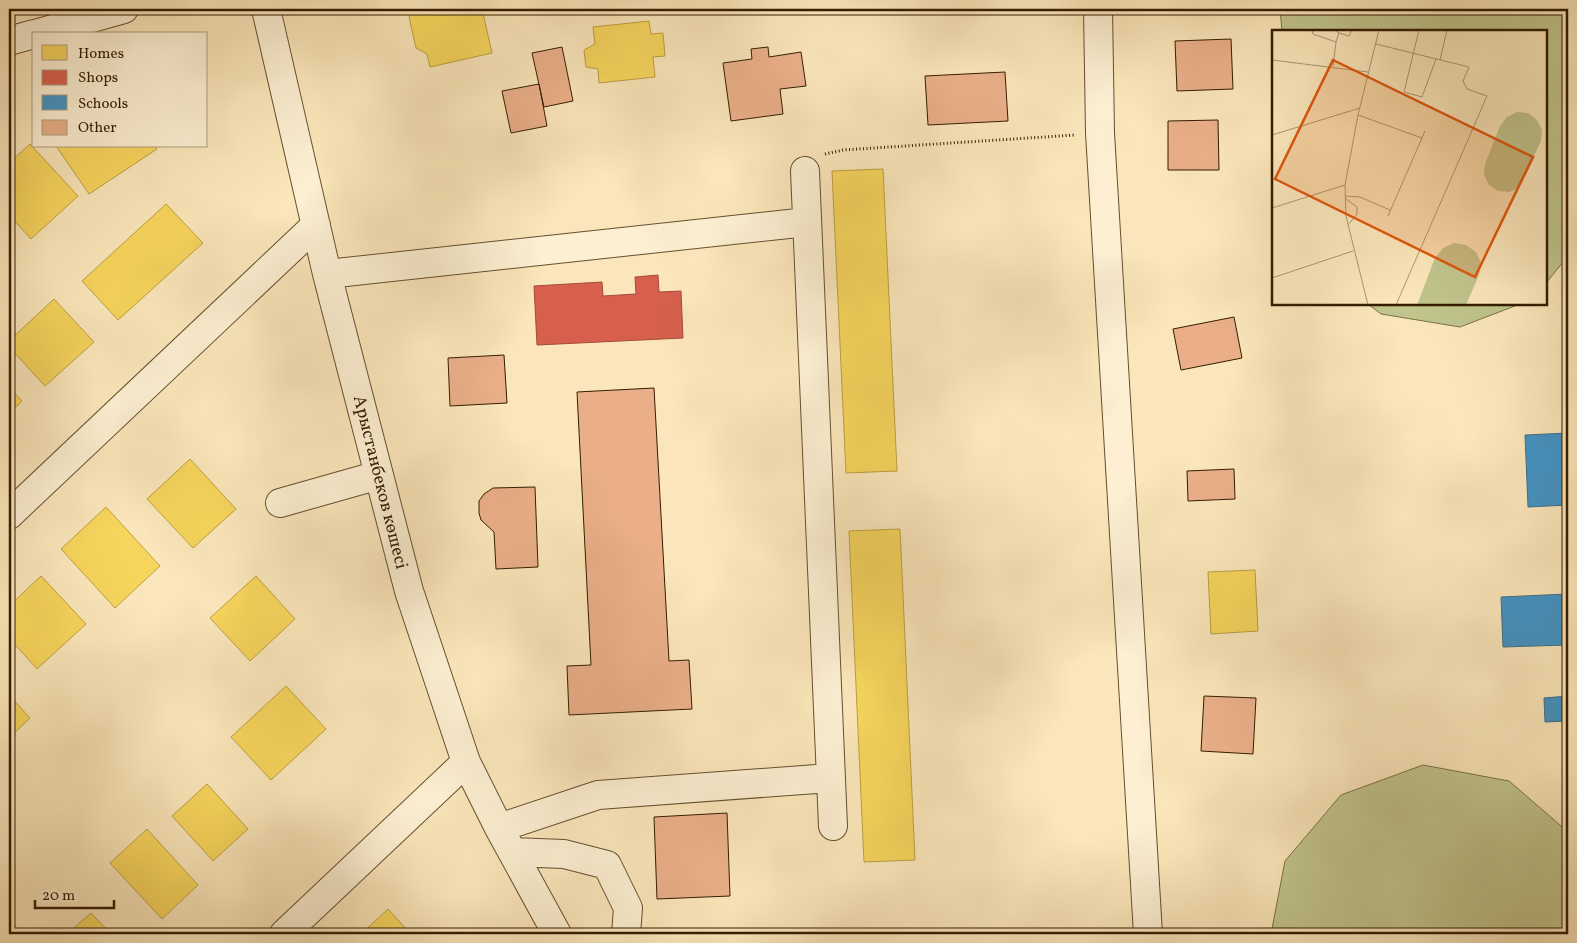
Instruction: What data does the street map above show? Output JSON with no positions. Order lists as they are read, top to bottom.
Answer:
{
  "streets": {
    "street": ["Арыстанбеков көшесі"]
  },
  "legend": [
    "Homes",
    "Shops",
    "Schools",
    "Other"
  ],
  "scale_bar": "20 m"
}
